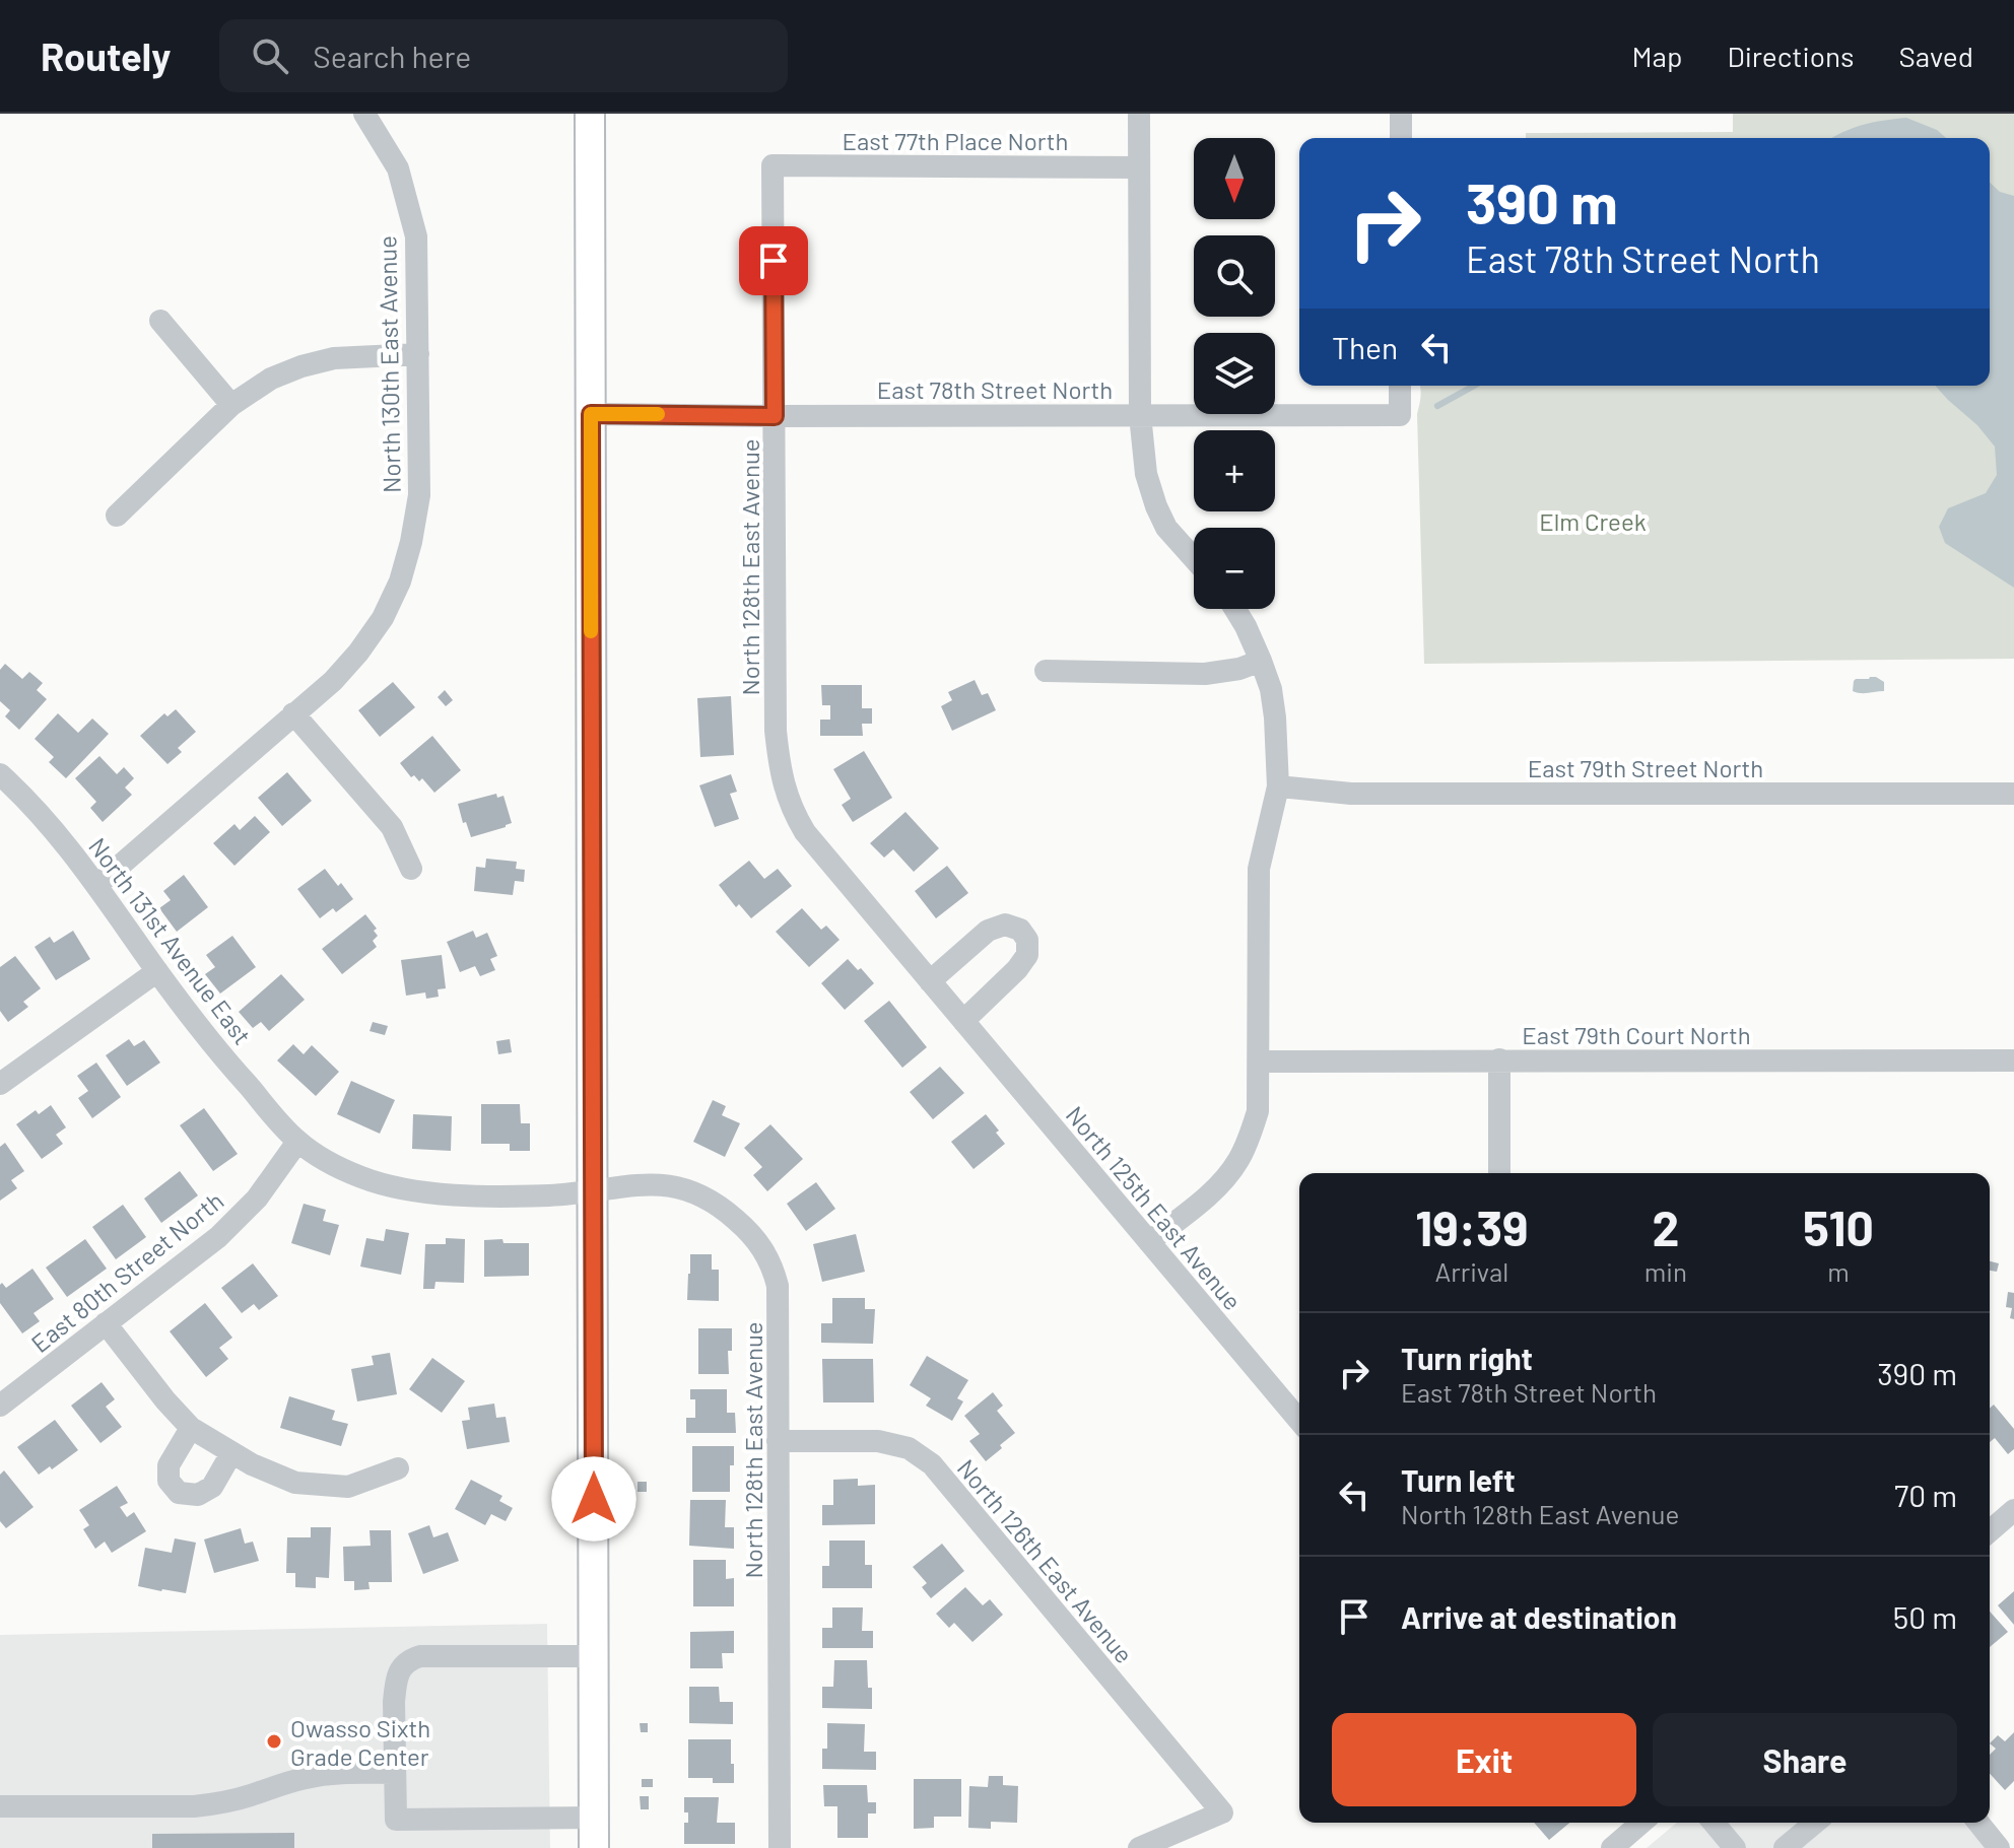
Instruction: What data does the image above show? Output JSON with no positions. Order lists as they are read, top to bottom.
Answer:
{
  "streets": {
    "street": [
      "East 77th Place North",
      "North 130th East Avenue",
      "East 78th Street North",
      "North 128th East Avenue",
      "East 79th Street North",
      "North 131st Avenue East",
      "East 79th Court North",
      "North 125th East Avenue",
      "East 80th Street North",
      "North 126th East Avenue"
    ]
  },
  "crossings": [
    ["East 77th Place North", "North 128th East Avenue"],
    ["North 130th East Avenue", "North 131st Avenue East"],
    ["East 78th Street North", "North 128th East Avenue"],
    ["North 128th East Avenue", "North 125th East Avenue"],
    ["North 128th East Avenue", "North 126th East Avenue"],
    ["North 131st Avenue East", "East 80th Street North"]
  ],
  "parks": ["Elm Creek"],
  "places": ["Owasso Sixth Grade Center"],
  "north": "bottom",
  "page": {
    "header": "Routely",
    "search": "Search here",
    "nav": ["Map", "Directions", "Saved"],
    "map_buttons": ["+", "−"],
    "turn": ["390 m", "East 78th Street North"],
    "then": "Then",
    "eta": [
      "19:39",
      "Arrival",
      "2",
      "min",
      "510",
      "m"
    ],
    "list": [
      {
        "name": "Turn right",
        "note": "East 78th Street North",
        "value": "390 m"
      },
      {
        "name": "Turn left",
        "note": "North 128th East Avenue",
        "value": "70 m"
      },
      {
        "name": "Arrive at destination",
        "value": "50 m"
      }
    ],
    "buttons": ["Exit", "Share"]
  }
}
